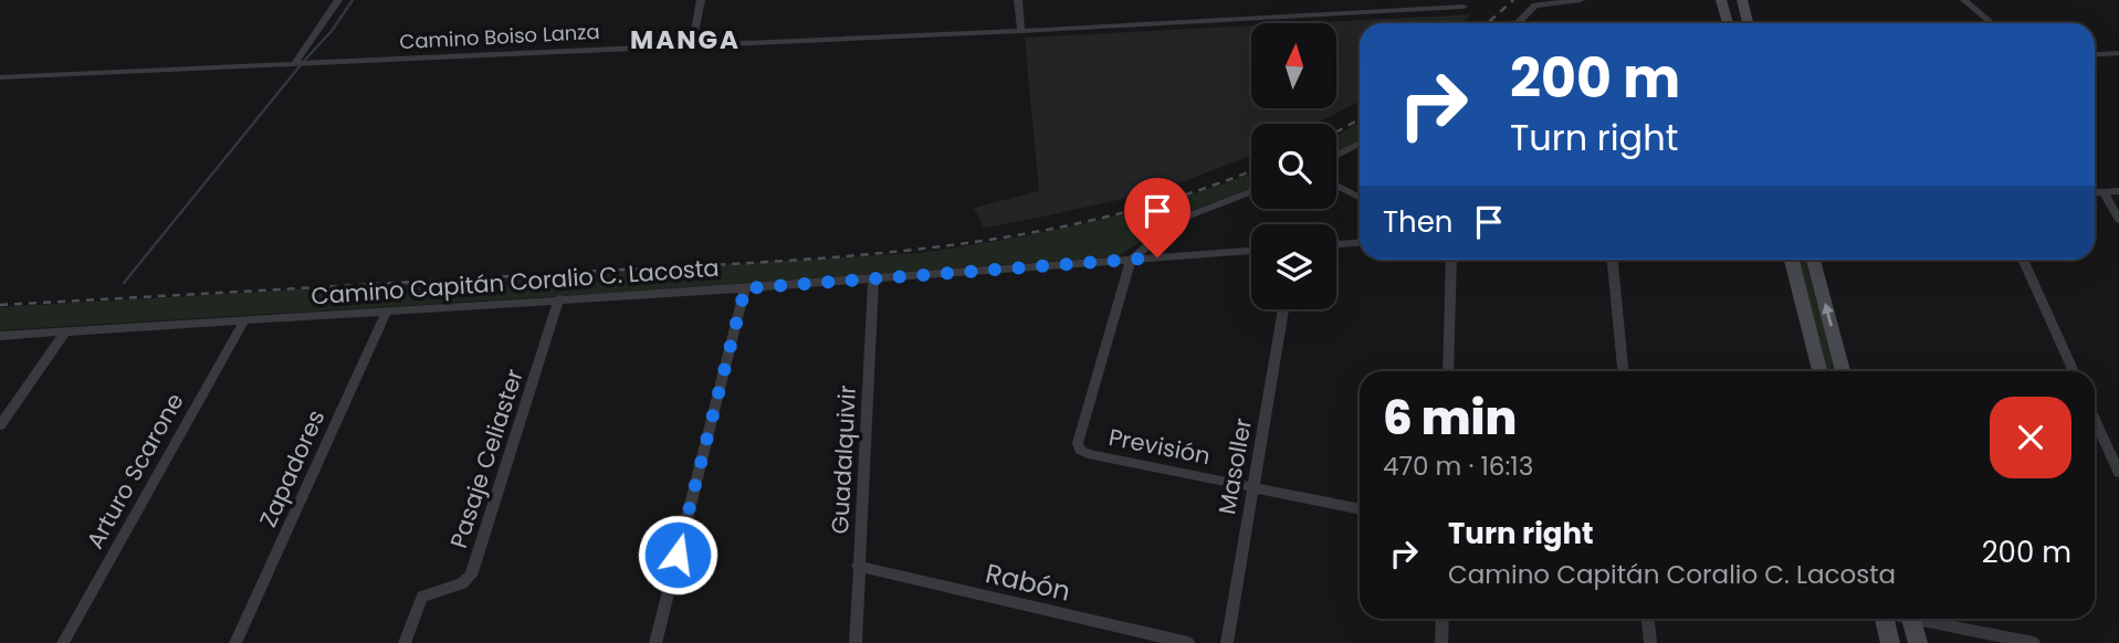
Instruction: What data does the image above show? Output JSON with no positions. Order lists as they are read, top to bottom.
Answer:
{
  "streets": {
    "street": [
      "Camino Boiso Lanza",
      "Camino Capitán Coralio C. Lacosta",
      "Previsión",
      "Pasaje Celiaster",
      "Guadalquivir",
      "Masoller",
      "Zapadores",
      "Arturo Scarone",
      "Rabón"
    ]
  },
  "crossings": [
    ["Camino Capitán Coralio C. Lacosta", "Previsión"],
    ["Camino Capitán Coralio C. Lacosta", "Pasaje Celiaster"],
    ["Camino Capitán Coralio C. Lacosta", "Guadalquivir"],
    ["Camino Capitán Coralio C. Lacosta", "Zapadores"],
    ["Camino Capitán Coralio C. Lacosta", "Arturo Scarone"],
    ["Previsión", "Masoller"],
    ["Guadalquivir", "Rabón"]
  ],
  "districts": ["MANGA"],
  "north": "top",
  "page": {
    "turn": ["200 m", "Turn right"],
    "then": "Then",
    "heading": ["6 min", "470 m · 16:13"],
    "list": [
      {
        "name": "Turn right",
        "note": "Camino Capitán Coralio C. Lacosta",
        "value": "200 m"
      }
    ]
  }
}
